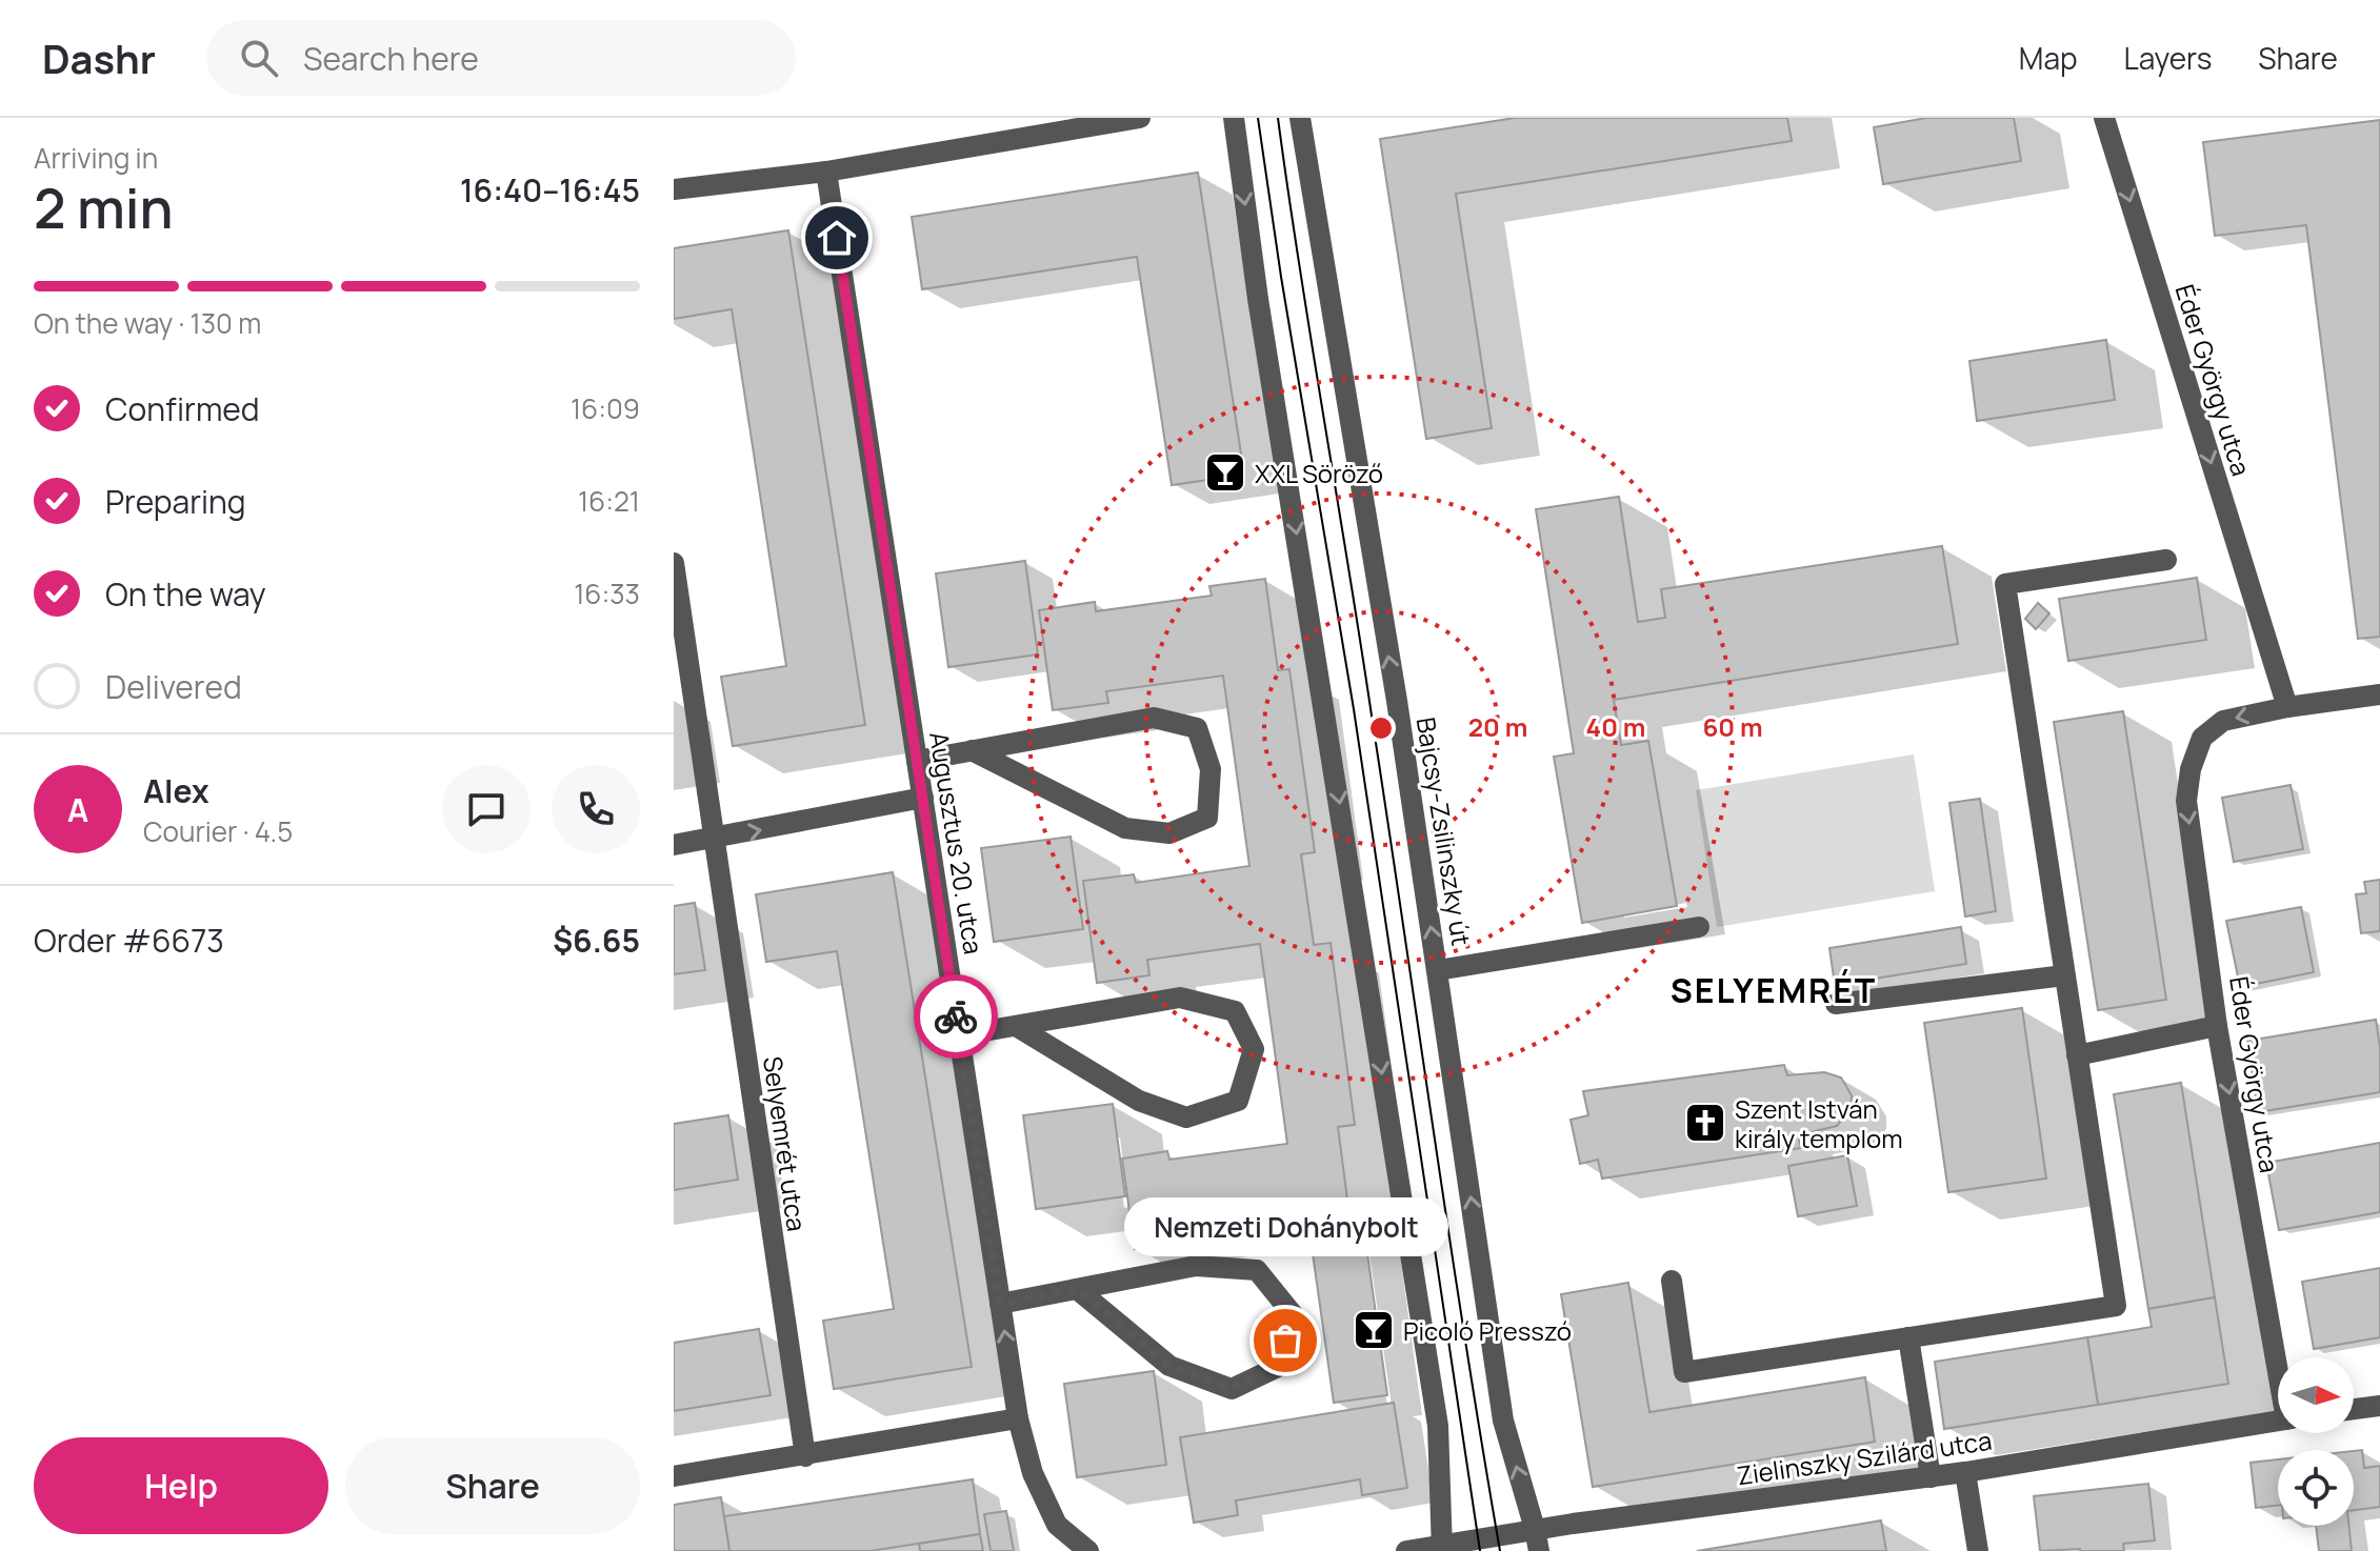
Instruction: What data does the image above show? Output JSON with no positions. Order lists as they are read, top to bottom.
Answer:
{
  "streets": {
    "street": [
      "Éder György utca",
      "Bajcsy-Zsilinszky út",
      "Augusztus 20. utca",
      "Selyemrét utca",
      "Zielinszky Szilárd utca"
    ]
  },
  "crossings": [
    ["Bajcsy-Zsilinszky út", "Zielinszky Szilárd utca"]
  ],
  "one_way": ["Éder György utca"],
  "districts": ["SELYEMRÉT"],
  "places": {
    "bar": ["XXL Söröző", "Picoló Presszó"],
    "church": ["Szent István király templom"],
    "other": ["Nemzeti Dohánybolt"]
  },
  "north": "right",
  "page": {
    "header": "Dashr",
    "search": "Search here",
    "nav": ["Map", "Layers", "Share"],
    "heading": ["2 min", "Arriving in", "16:40–16:45"],
    "panel": [
      "Alex",
      "Courier · 4.5",
      "Order #6673",
      "$6.65"
    ],
    "bar": "On the way · 130 m",
    "list": [
      ["Confirmed", "16:09"],
      ["Preparing", "16:21"],
      ["On the way", "16:33"],
      "Delivered"
    ],
    "round": "A",
    "bubble": "Nemzeti Dohánybolt",
    "buttons": ["Help", "Share"]
  },
  "rings": ["20 m", "40 m", "60 m"]
}
